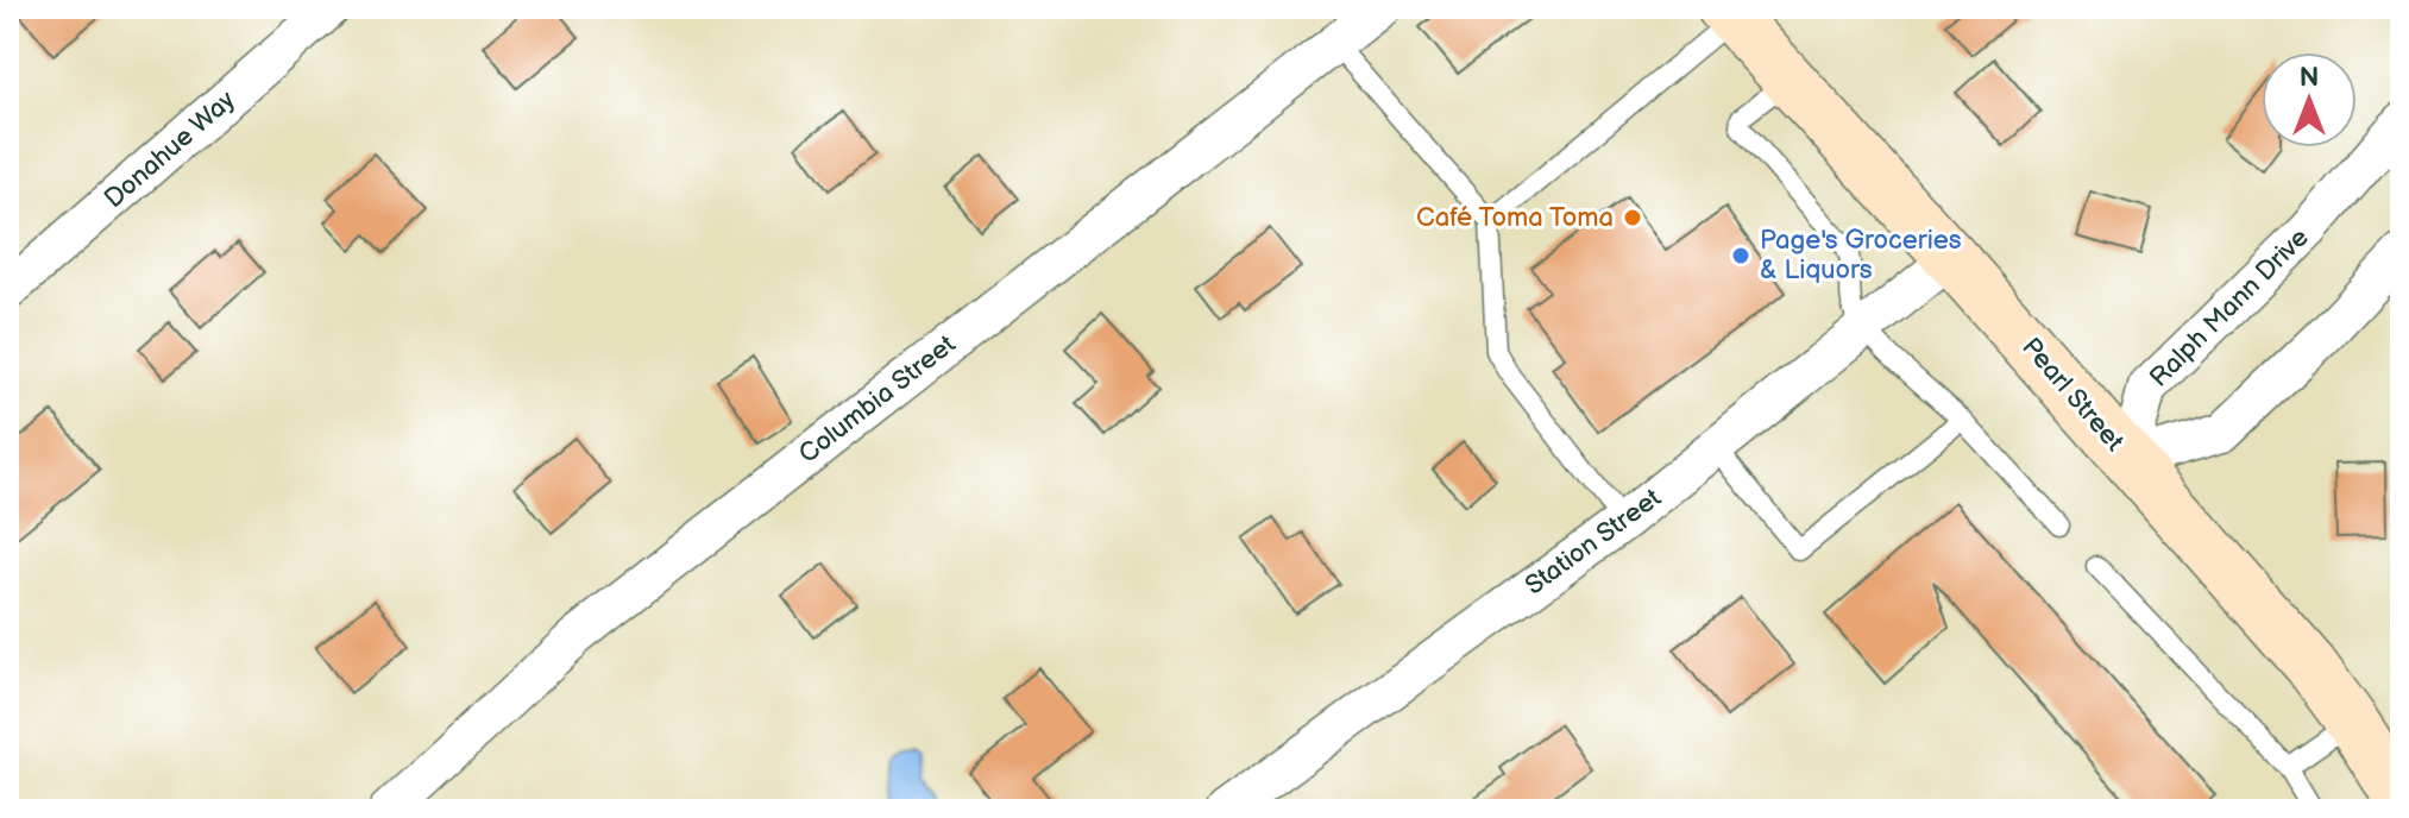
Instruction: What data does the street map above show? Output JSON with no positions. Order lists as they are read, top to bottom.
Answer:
{
  "streets": {
    "main road": ["Pearl Street"],
    "street": [
      "Donahue Way",
      "Ralph Mann Drive",
      "Columbia Street",
      "Station Street"
    ]
  },
  "crossings": [
    ["Ralph Mann Drive", "Pearl Street"],
    ["Pearl Street", "Station Street"]
  ],
  "places": ["Café Toma Toma", "Page's Groceries & Liquors"],
  "north": "top"
}
